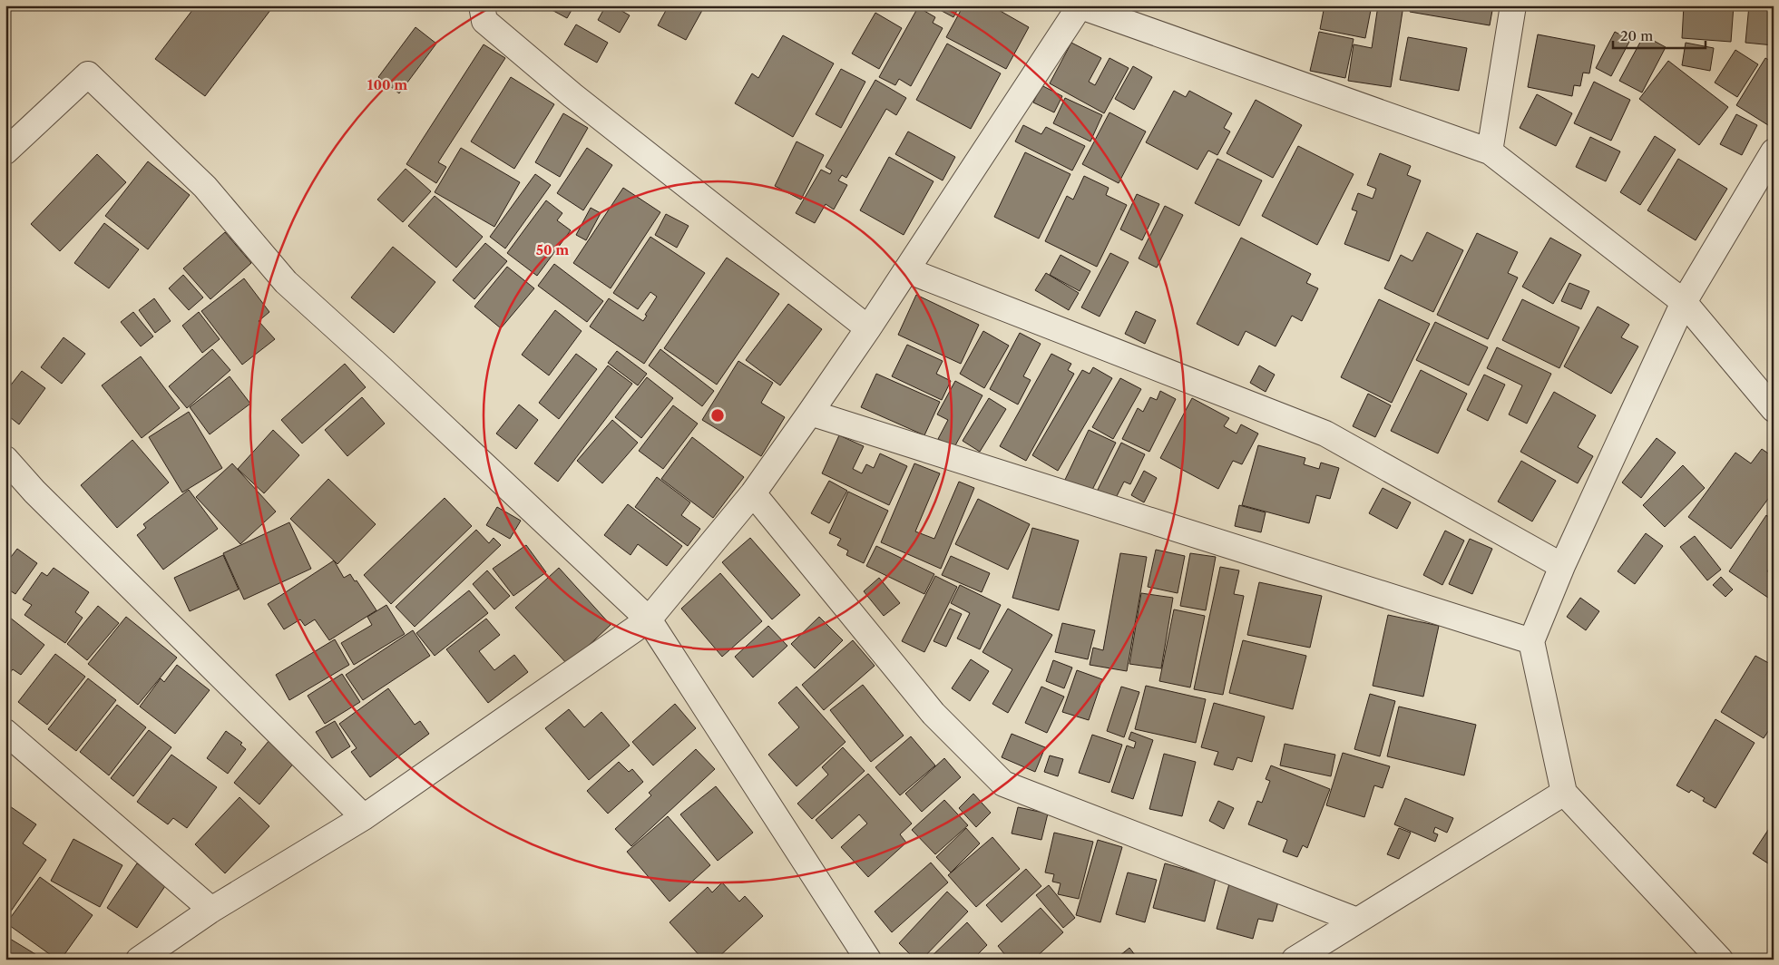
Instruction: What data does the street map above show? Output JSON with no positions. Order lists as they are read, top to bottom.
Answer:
{
  "scale_bar": "20 m",
  "rings": ["100 m", "50 m"]
}
